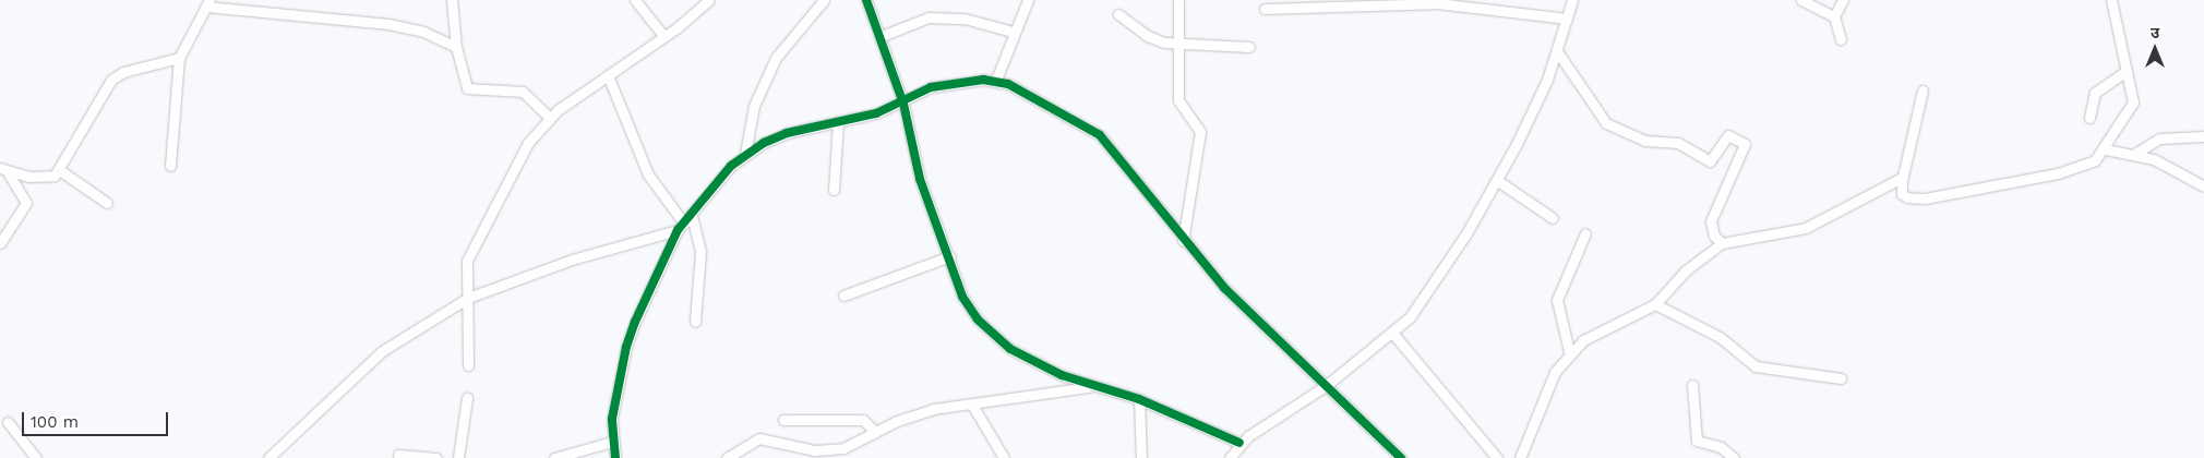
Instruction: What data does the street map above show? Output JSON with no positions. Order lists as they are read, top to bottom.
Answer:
{
  "scale_bar": "100 m",
  "north": "top"
}
